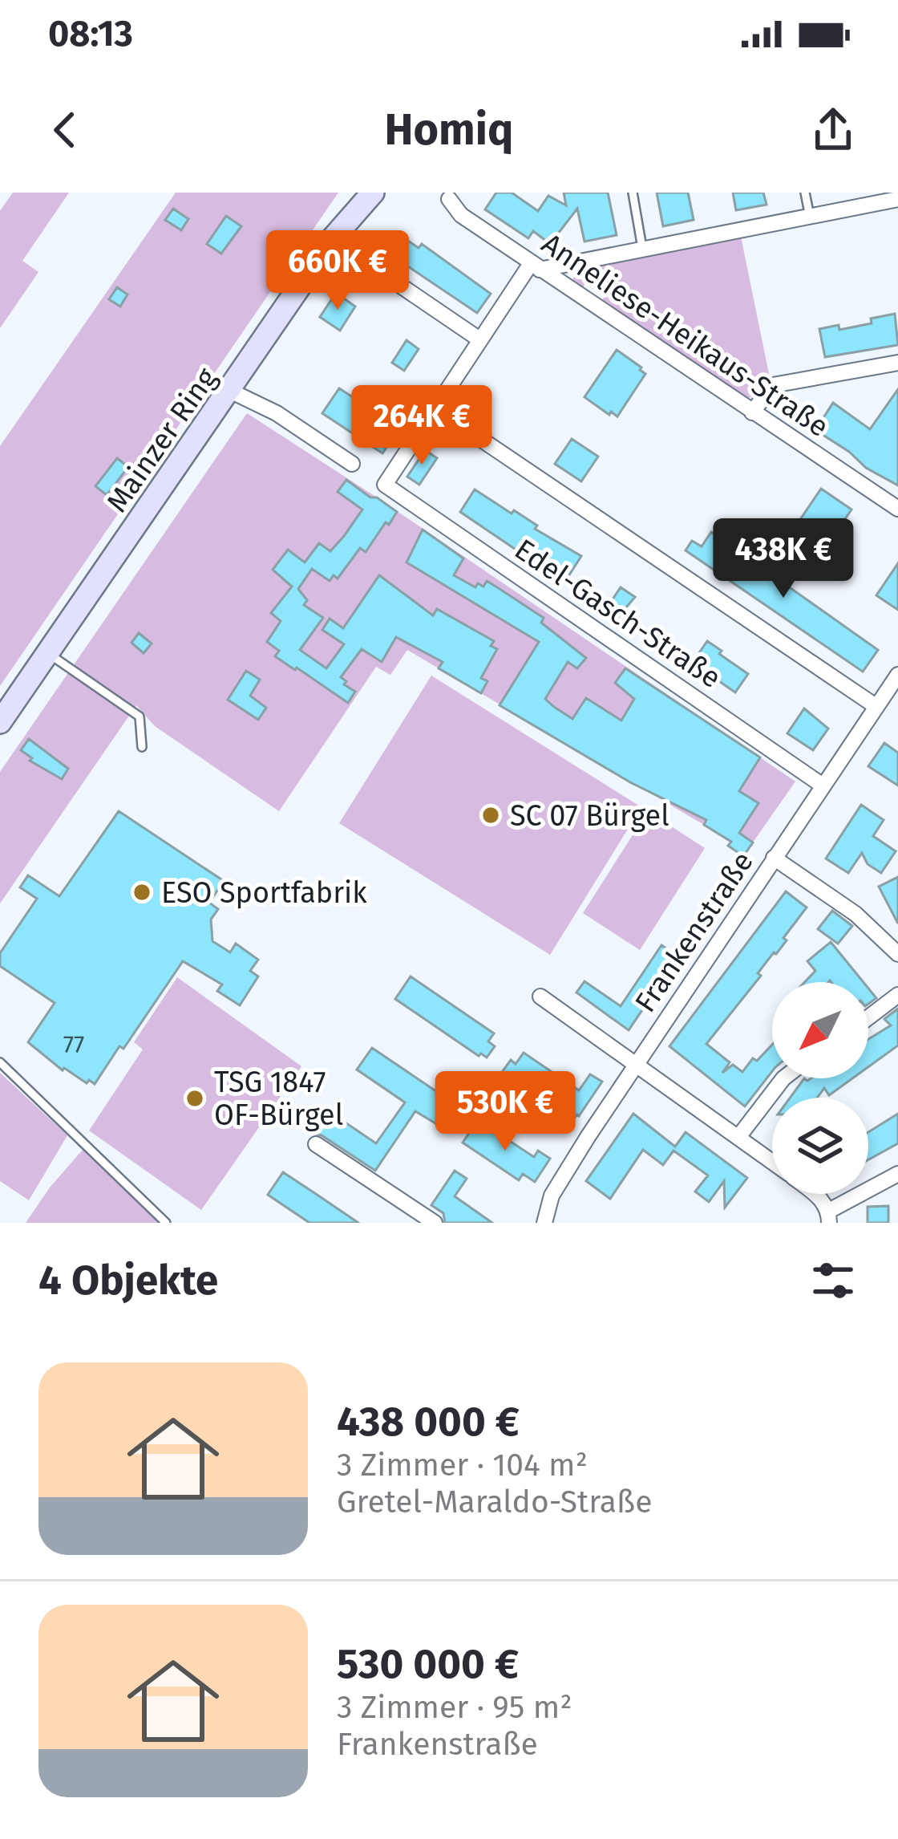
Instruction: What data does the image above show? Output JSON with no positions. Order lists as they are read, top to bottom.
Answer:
{
  "streets": {
    "street": [
      "Anneliese-Heikaus-Straße",
      "Mainzer Ring",
      "Edel-Gasch-Straße",
      "Frankenstraße"
    ]
  },
  "crossings": [
    ["Edel-Gasch-Straße", "Frankenstraße"]
  ],
  "places": ["SC 07 Bürgel", "ESO Sportfabrik", "TSG 1847 OF-Bürgel"],
  "house_numbers": ["77"],
  "north": "bottom left",
  "page": {
    "status": "08:13",
    "header": "Homiq",
    "price": [
      "660K €",
      "264K €",
      "438K €",
      "530K €"
    ],
    "heading": "4 Objekte",
    "list": [
      {
        "name": "438 000 €",
        "note": "3 Zimmer · 104 m² · Gretel-Maraldo-Straße"
      },
      {
        "name": "530 000 €",
        "note": "3 Zimmer · 95 m² · Frankenstraße"
      }
    ]
  }
}
